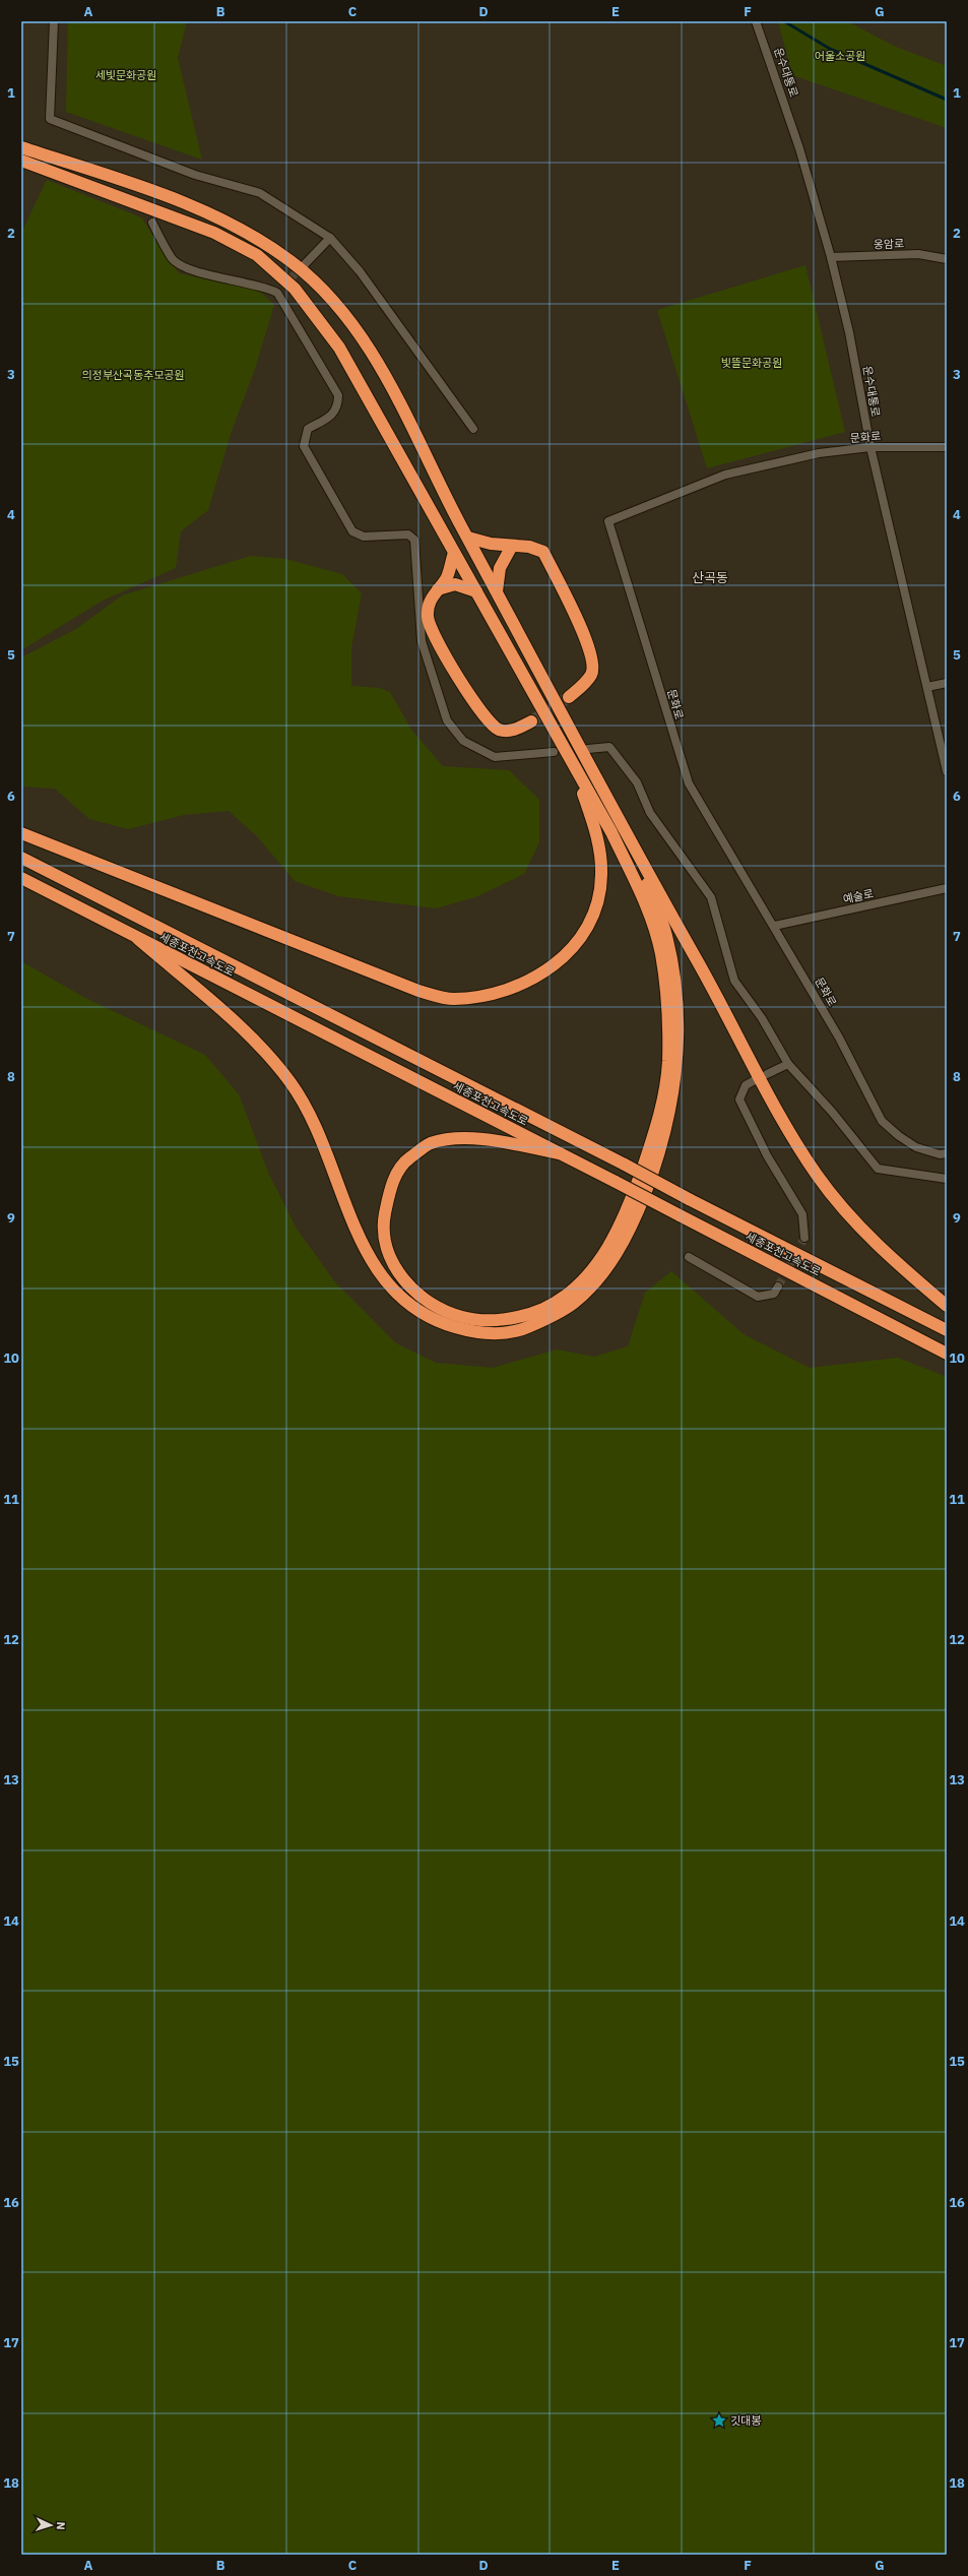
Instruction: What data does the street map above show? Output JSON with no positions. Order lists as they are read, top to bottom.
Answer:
{
  "streets": {
    "highway": ["세종포천고속도로"],
    "street": [
      "운수대통로",
      "옹암로",
      "문화로",
      "예술로"
    ]
  },
  "crossings": [
    ["운수대통로", "옹암로"],
    ["운수대통로", "문화로"],
    ["문화로", "예술로"]
  ],
  "districts": ["산곡동"],
  "parks": [
    "어울소공원",
    "세빛문화공원",
    "빛뜰문화공원",
    "의정부산곡동추모공원"
  ],
  "places": {
    "place": ["깃대봉"]
  },
  "north": "right",
  "grid": {
    "columns": [
      "A",
      "B",
      "C",
      "D",
      "E",
      "F",
      "G"
    ],
    "rows": [
      "1",
      "2",
      "3",
      "4",
      "5",
      "6",
      "7",
      "8",
      "9",
      "10",
      "11",
      "12",
      "13",
      "14",
      "15",
      "16",
      "17",
      "18"
    ]
  }
}
